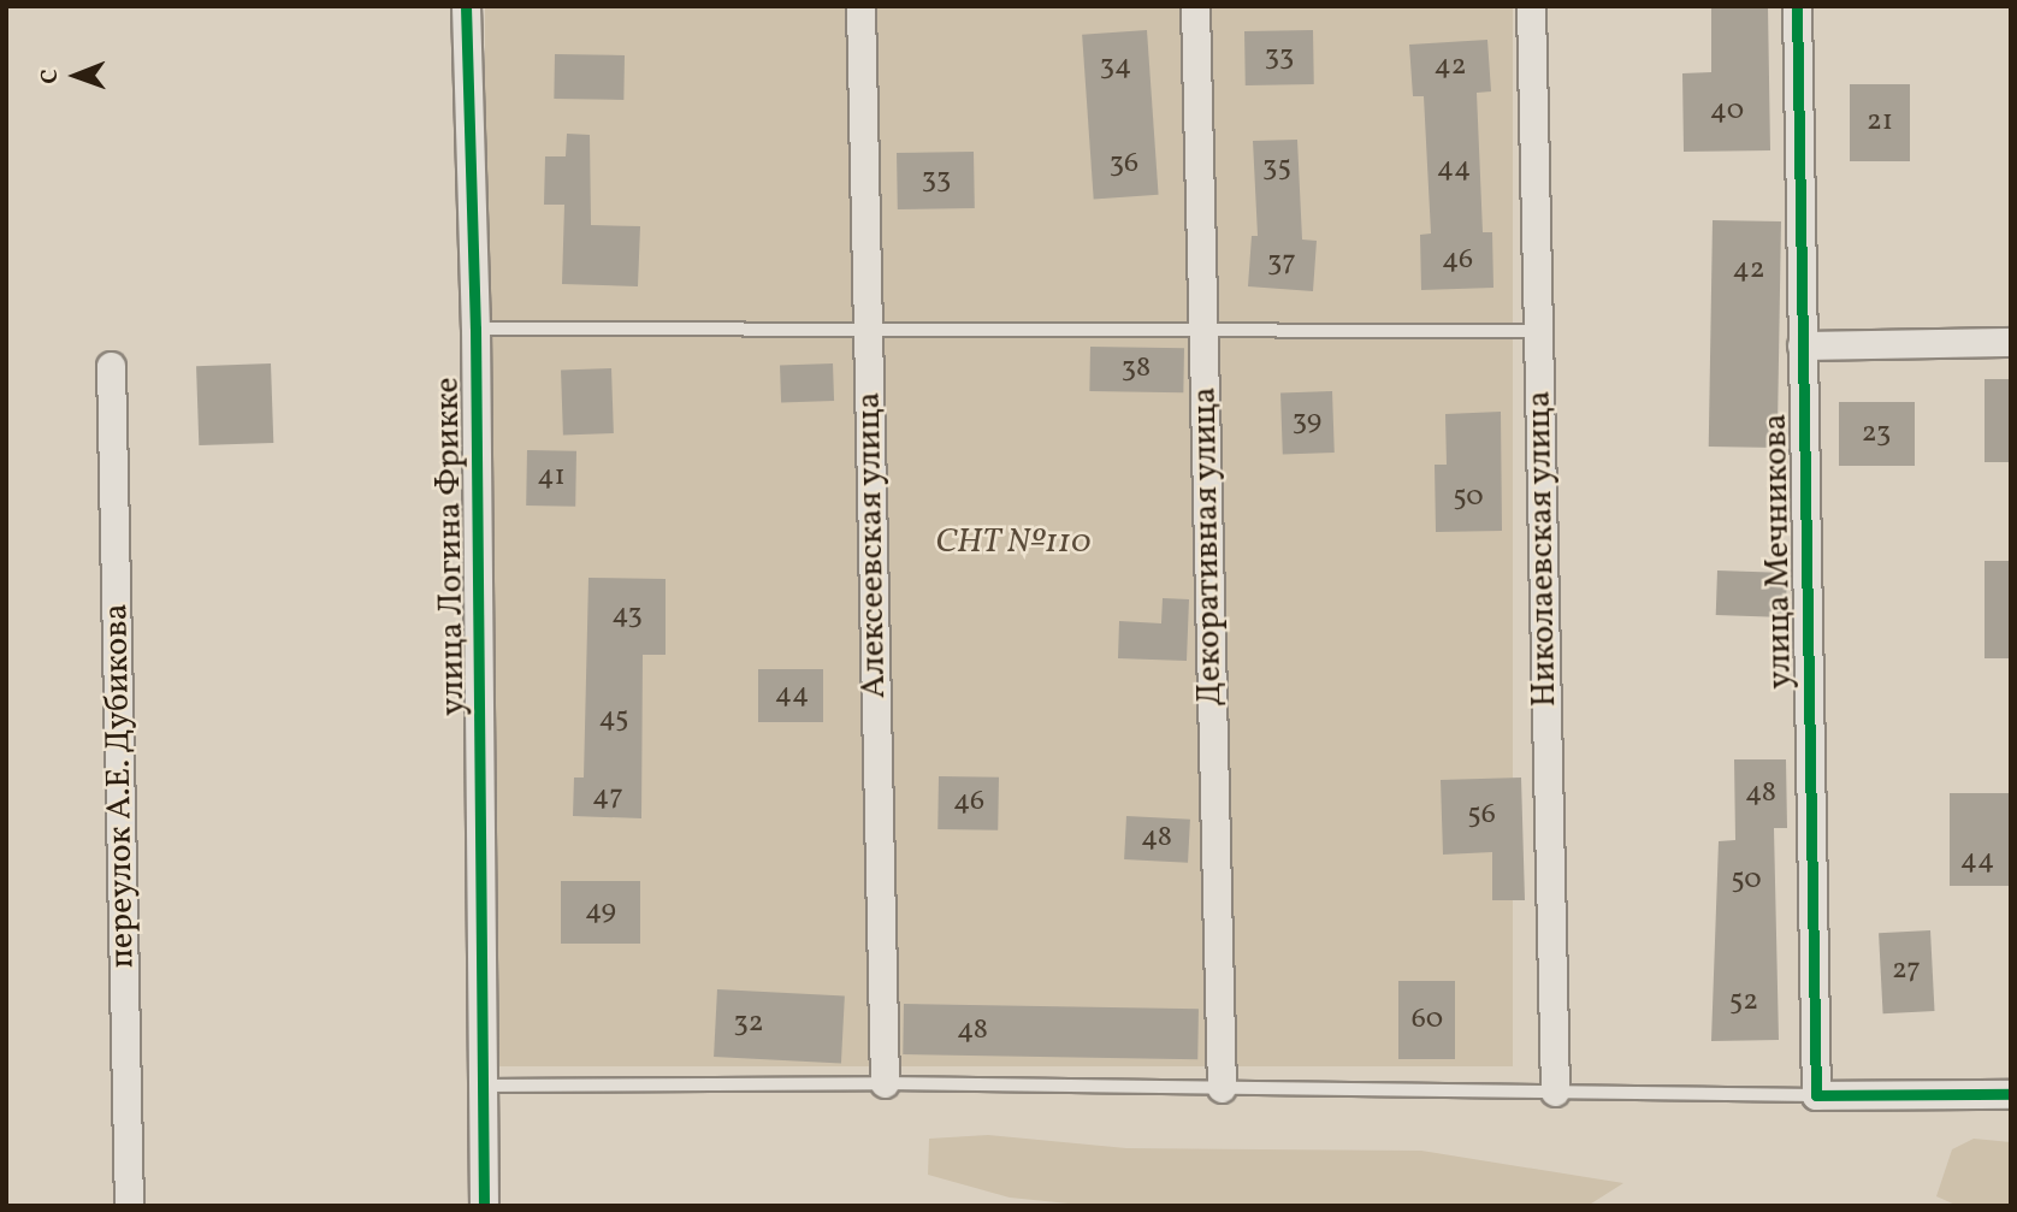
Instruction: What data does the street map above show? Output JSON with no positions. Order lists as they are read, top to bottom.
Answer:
{
  "streets": {
    "street": [
      "Алексеевская улица",
      "улица Логина Фрикке",
      "Декоративная улица",
      "Николаевская улица",
      "улица Мечникова",
      "переулок А.Е. Дубикова"
    ]
  },
  "parks": ["СНТ №110"],
  "house_numbers": [
    "33",
    "34",
    "42",
    "40",
    "21",
    "36",
    "35",
    "44",
    "33",
    "46",
    "37",
    "42",
    "38",
    "39",
    "23",
    "41",
    "50",
    "43",
    "44",
    "45",
    "48",
    "47",
    "46",
    "56",
    "48",
    "44",
    "50",
    "49",
    "27",
    "52",
    "60",
    "32",
    "48"
  ],
  "north": "left"
}
